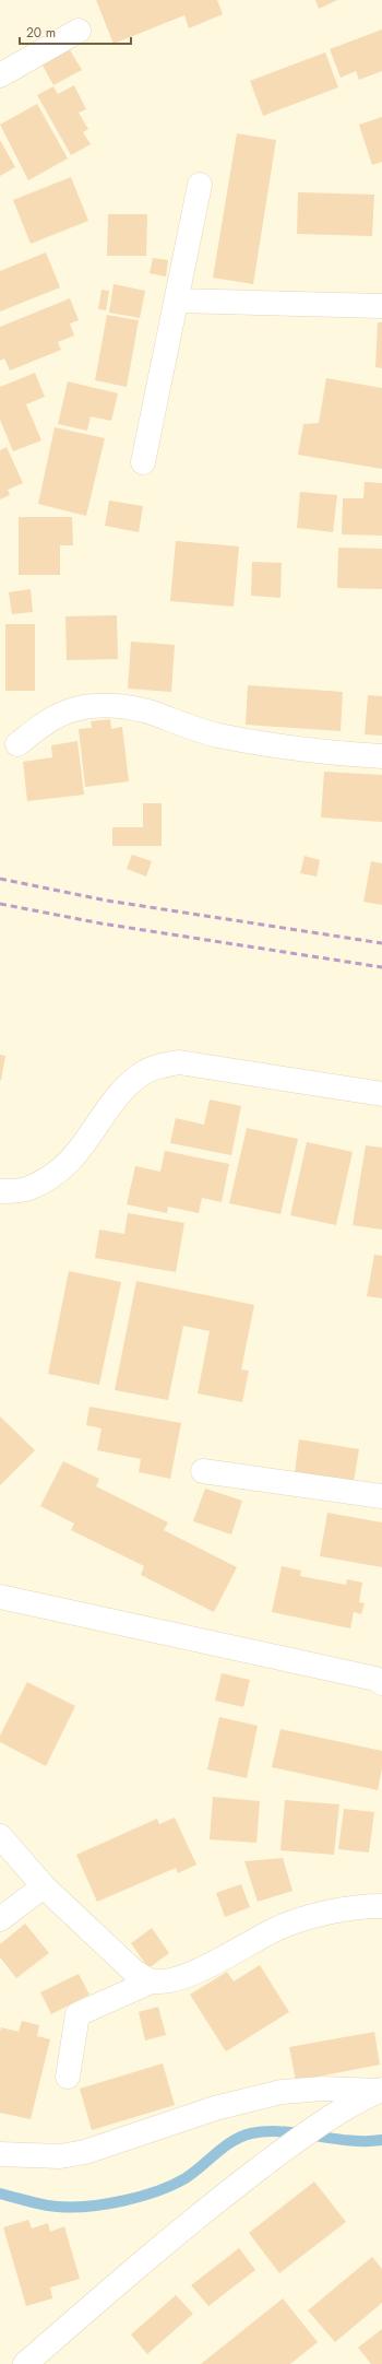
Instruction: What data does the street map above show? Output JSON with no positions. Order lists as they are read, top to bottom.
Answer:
{
  "scale_bar": "20 m"
}
